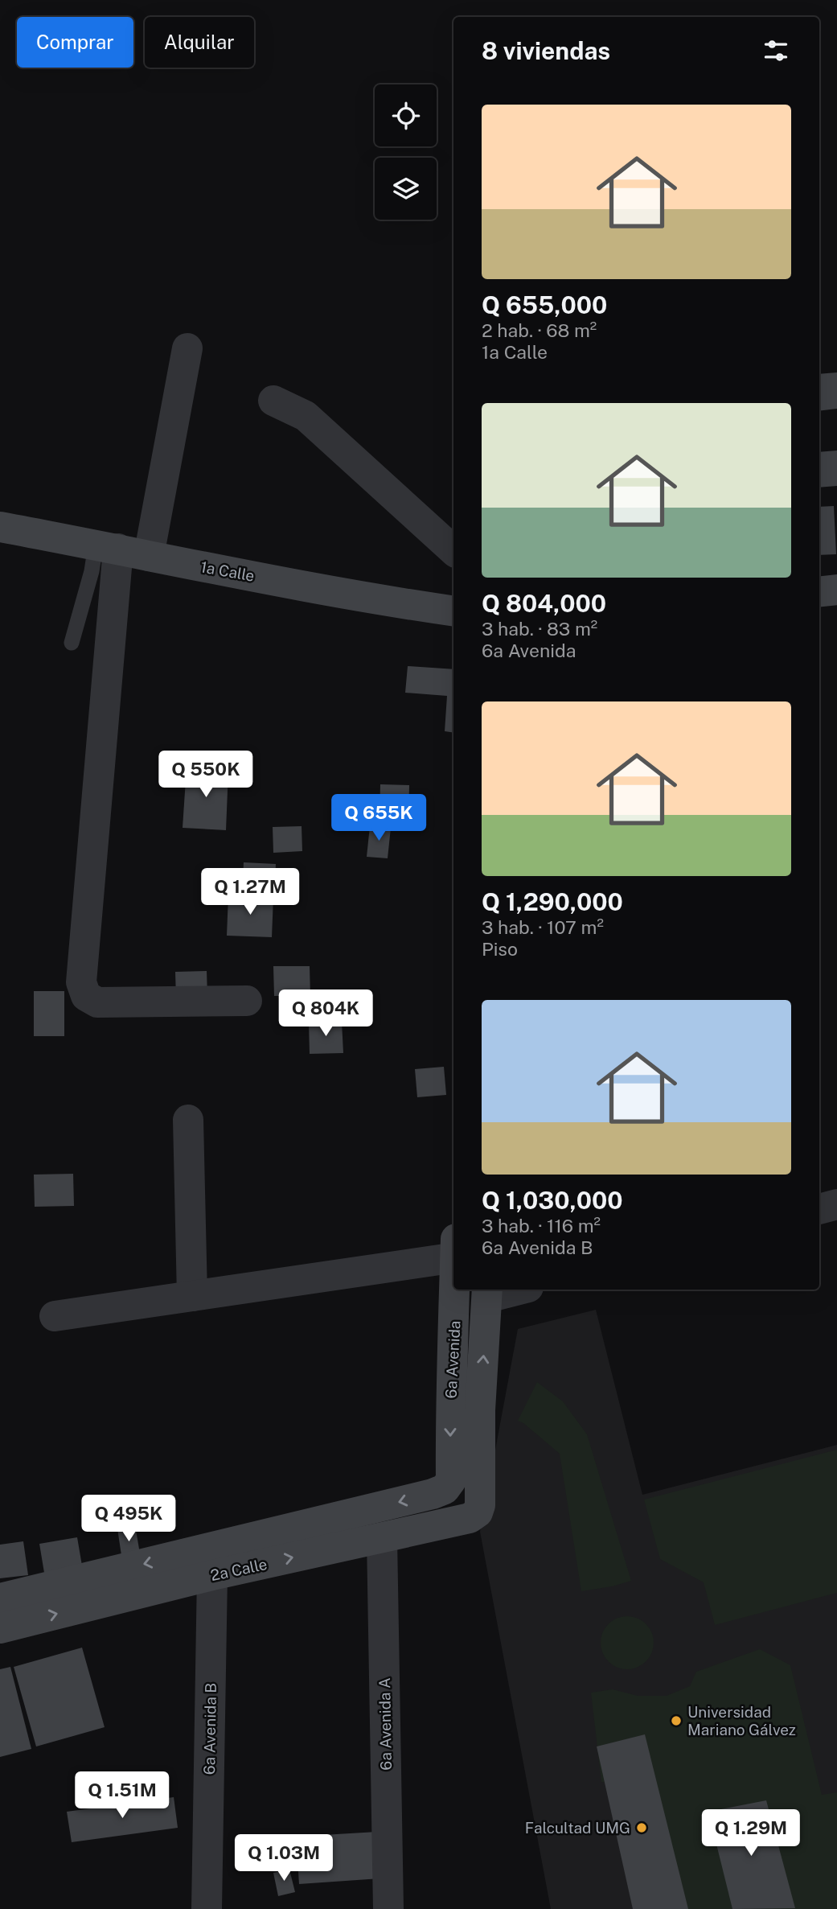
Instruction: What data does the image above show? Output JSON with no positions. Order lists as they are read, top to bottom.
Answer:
{
  "streets": {
    "street": [
      "1a Calle",
      "6a Avenida",
      "2a Calle",
      "6a Avenida A",
      "6a Avenida B"
    ]
  },
  "crossings": [
    ["6a Avenida", "2a Calle"],
    ["2a Calle", "6a Avenida A"],
    ["2a Calle", "6a Avenida B"]
  ],
  "places": ["Universidad Mariano Gálvez", "Falcultad UMG"],
  "page": {
    "chip": ["Comprar", "Alquilar"],
    "heading": "8 viviendas",
    "list": [
      {
        "name": "Q 655,000",
        "note": "2 hab. · 68 m² · 1a Calle"
      },
      {
        "name": "Q 804,000",
        "note": "3 hab. · 83 m² · 6a Avenida"
      },
      {
        "name": "Q 1,290,000",
        "note": "3 hab. · 107 m² · Piso"
      },
      {
        "name": "Q 1,030,000",
        "note": "3 hab. · 116 m² · 6a Avenida B"
      }
    ],
    "price": [
      "Q 550K",
      "Q 655K",
      "Q 1.27M",
      "Q 804K",
      "Q 495K",
      "Q 1.51M",
      "Q 1.29M",
      "Q 1.03M"
    ]
  }
}
